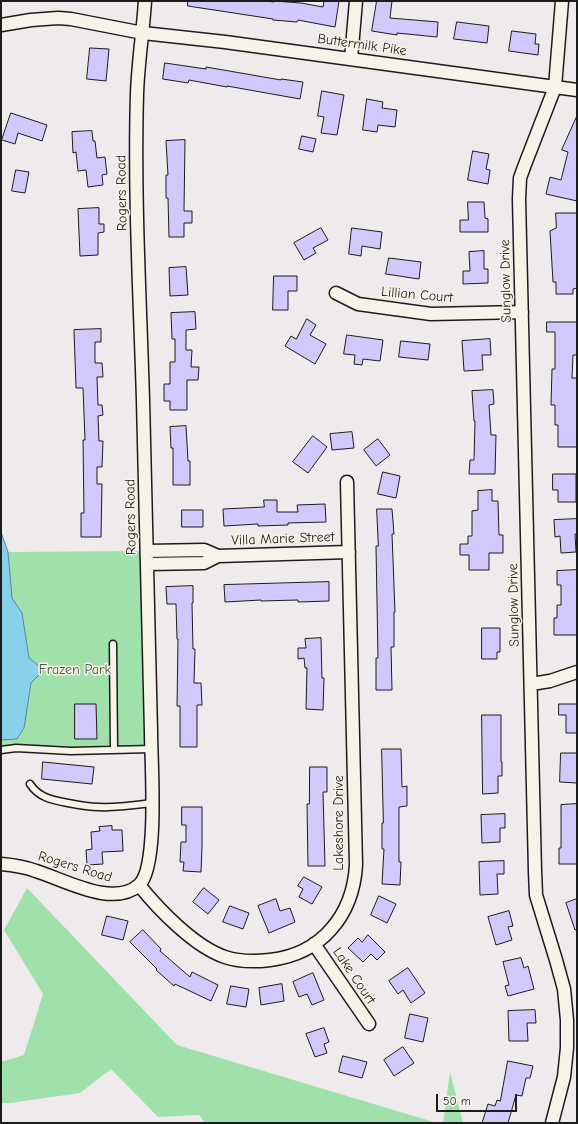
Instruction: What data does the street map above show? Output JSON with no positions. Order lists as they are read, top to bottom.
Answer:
{
  "streets": {
    "street": [
      "Buttermilk Pike",
      "Rogers Road",
      "Sunglow Drive",
      "Lillian Court",
      "Villa Marie Street",
      "Lakeshore Drive",
      "Lake Court"
    ]
  },
  "crossings": [
    ["Buttermilk Pike", "Rogers Road"],
    ["Buttermilk Pike", "Sunglow Drive"],
    ["Rogers Road", "Villa Marie Street"],
    ["Rogers Road", "Lakeshore Drive"],
    ["Sunglow Drive", "Lillian Court"],
    ["Villa Marie Street", "Lakeshore Drive"],
    ["Lakeshore Drive", "Lake Court"]
  ],
  "parks": ["Frazen Park"],
  "scale_bar": "50 m"
}
